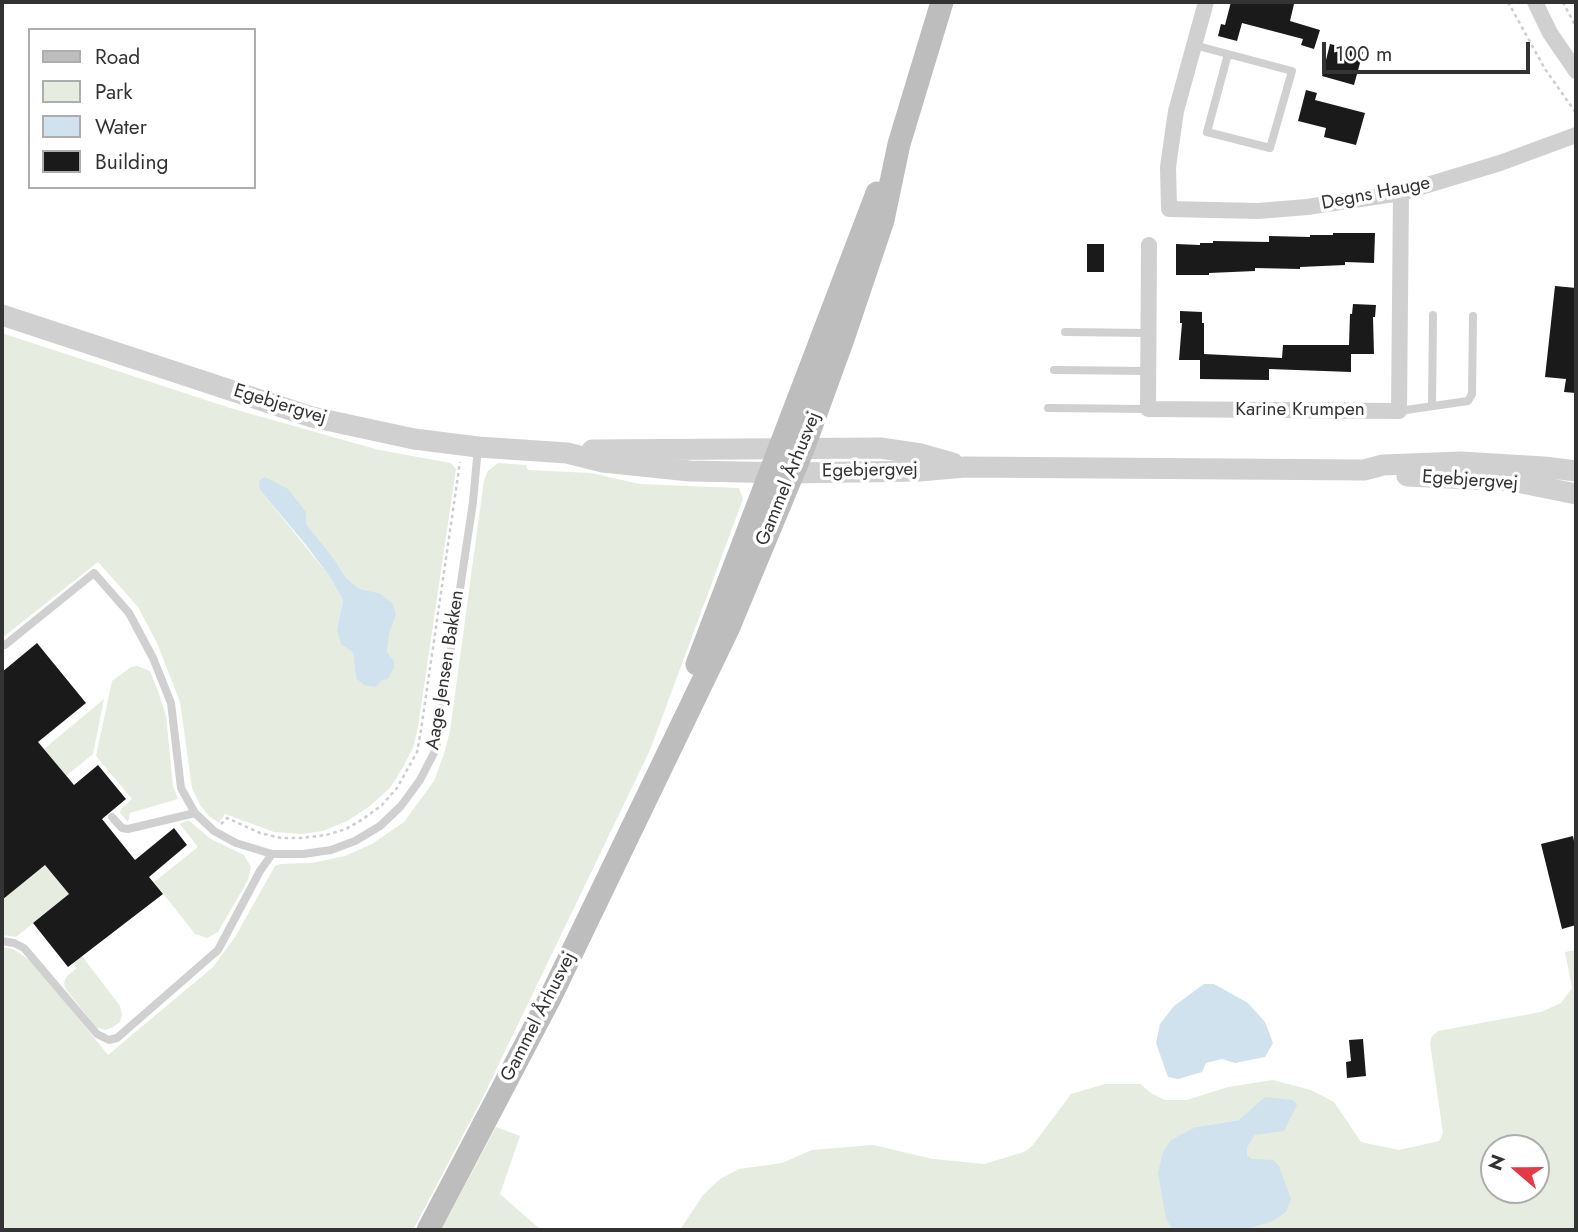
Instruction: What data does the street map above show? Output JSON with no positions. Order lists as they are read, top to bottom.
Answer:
{
  "streets": {
    "main road": ["Gammel Århusvej"],
    "street": ["Degns Hauge", "Egebjergvej", "Karine Krumpen"],
    "lane": ["Aage Jensen Bakken"]
  },
  "crossings": [
    ["Egebjergvej", "Gammel Århusvej"],
    ["Egebjergvej", "Aage Jensen Bakken"]
  ],
  "legend": [
    "Road",
    "Park",
    "Water",
    "Building"
  ],
  "scale_bar": "100 m",
  "north": "left"
}
